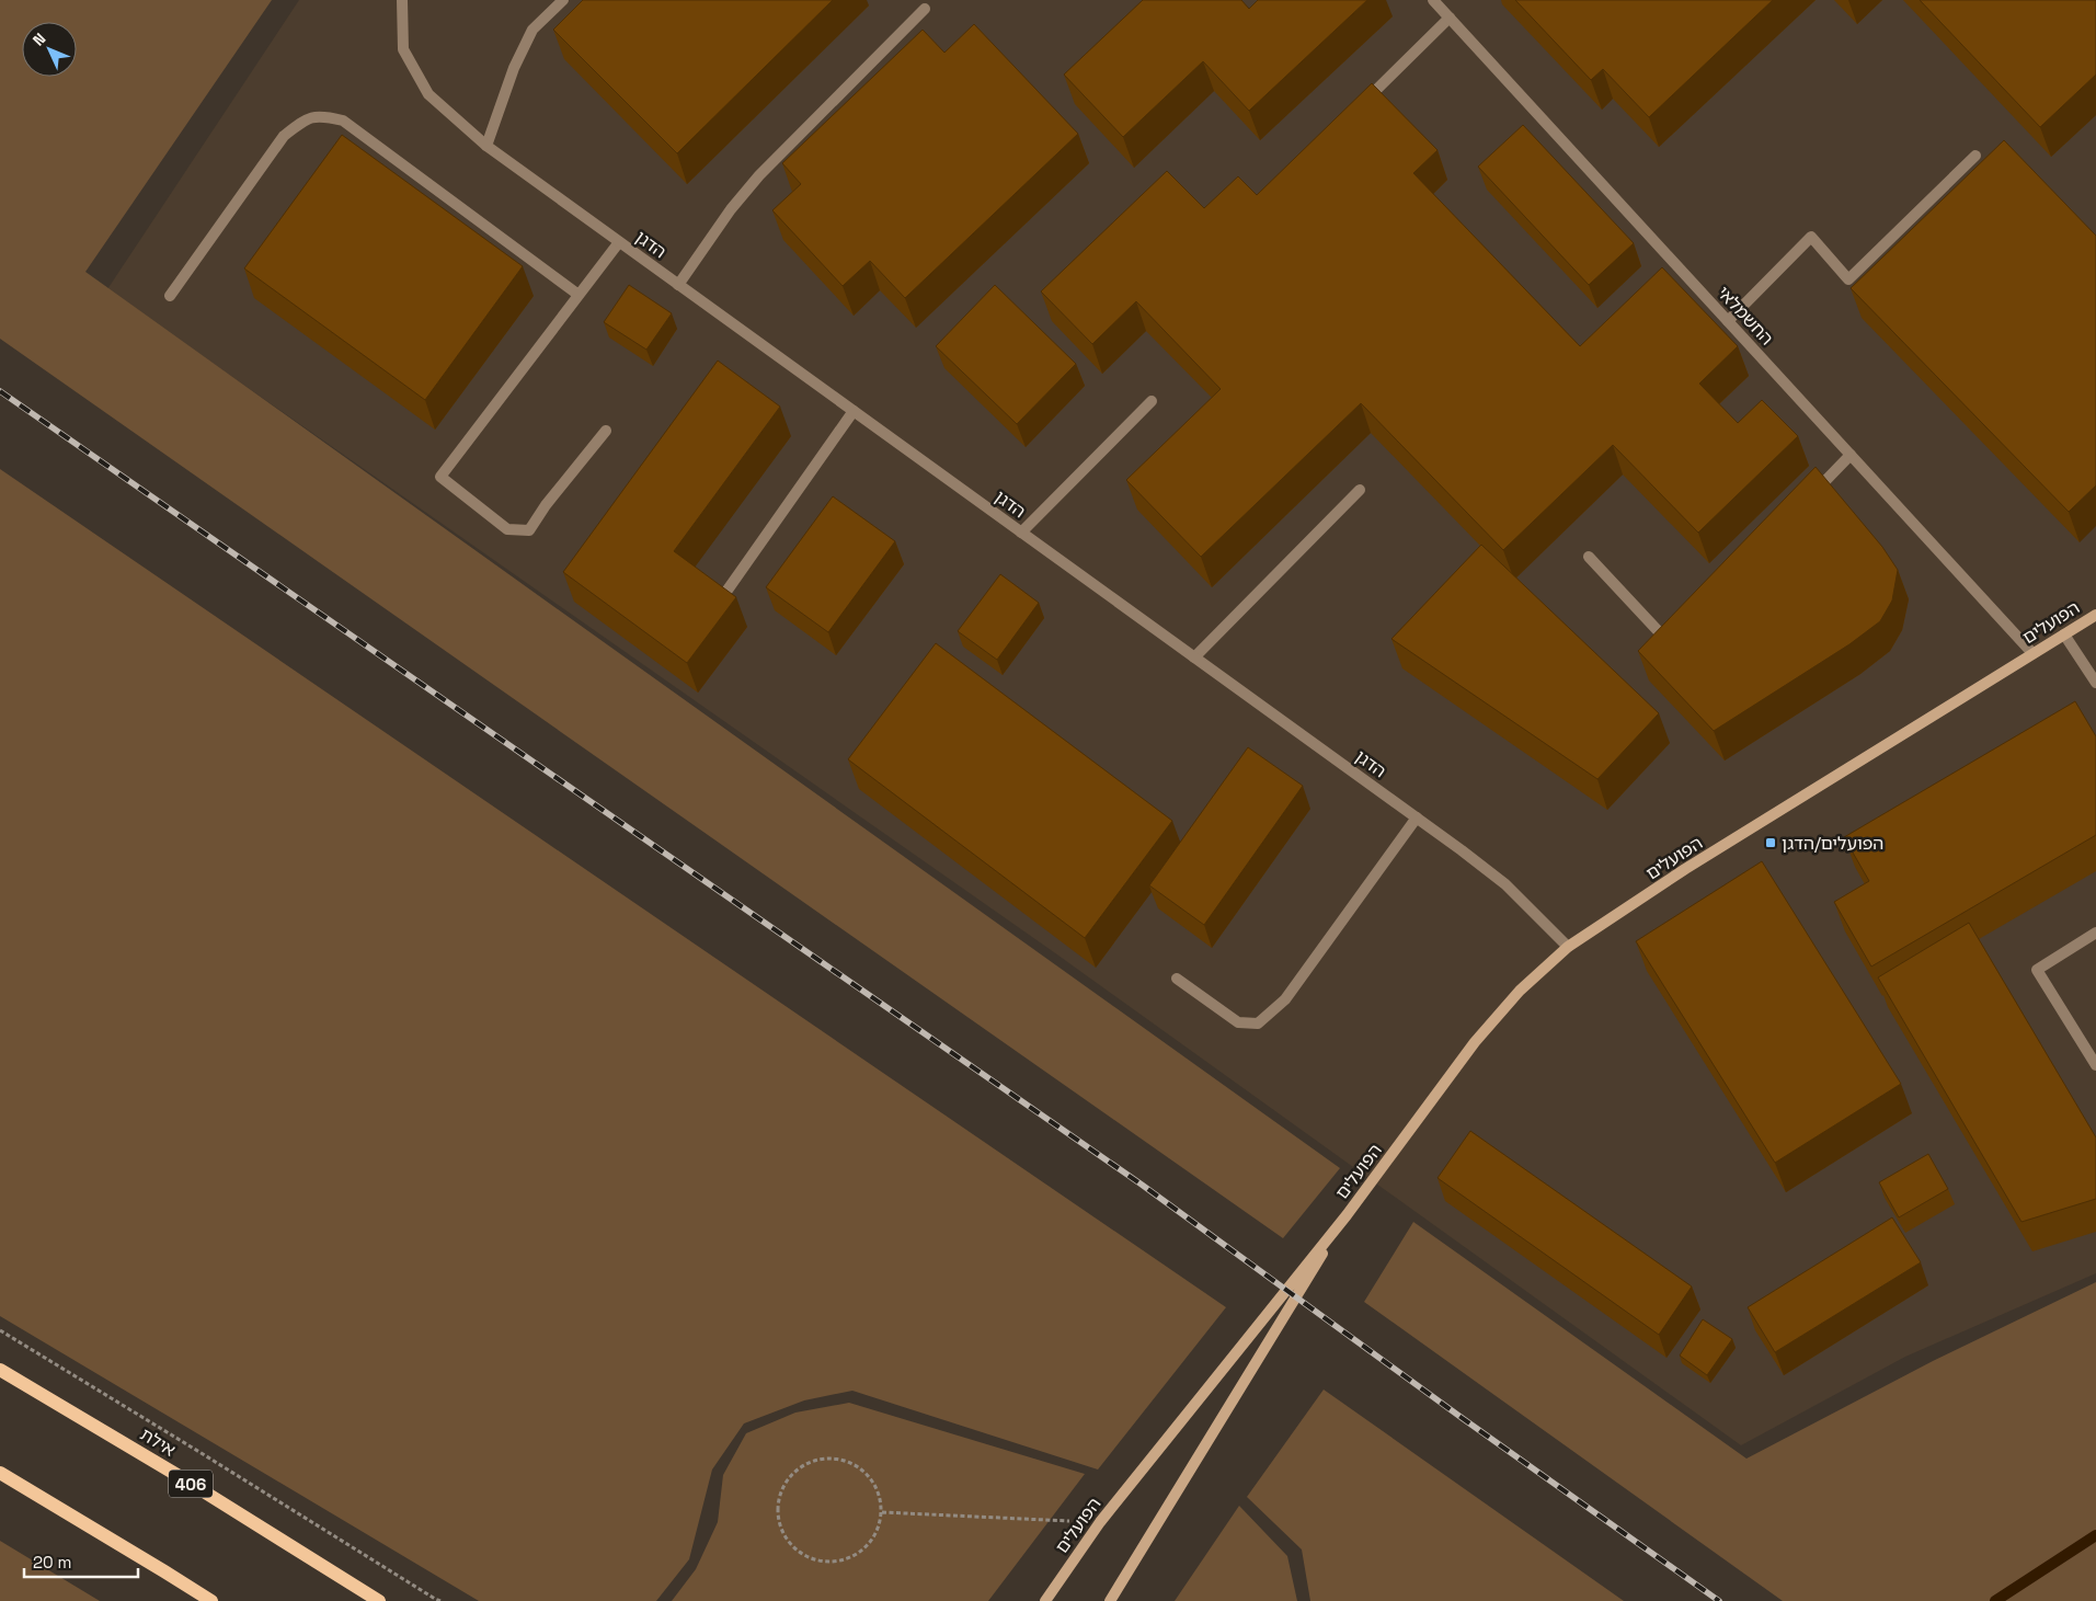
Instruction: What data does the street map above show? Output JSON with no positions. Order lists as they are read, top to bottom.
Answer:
{
  "streets": {
    "main road": ["אילת", "406"],
    "street": ["הדגן", "החשמלאי", "הפועלים"]
  },
  "crossings": [
    ["הדגן", "הפועלים"],
    ["החשמלאי", "הפועלים"]
  ],
  "places": {
    "transit": ["הפועלים/הדגן"]
  },
  "scale_bar": "20 m",
  "north": "top left"
}
